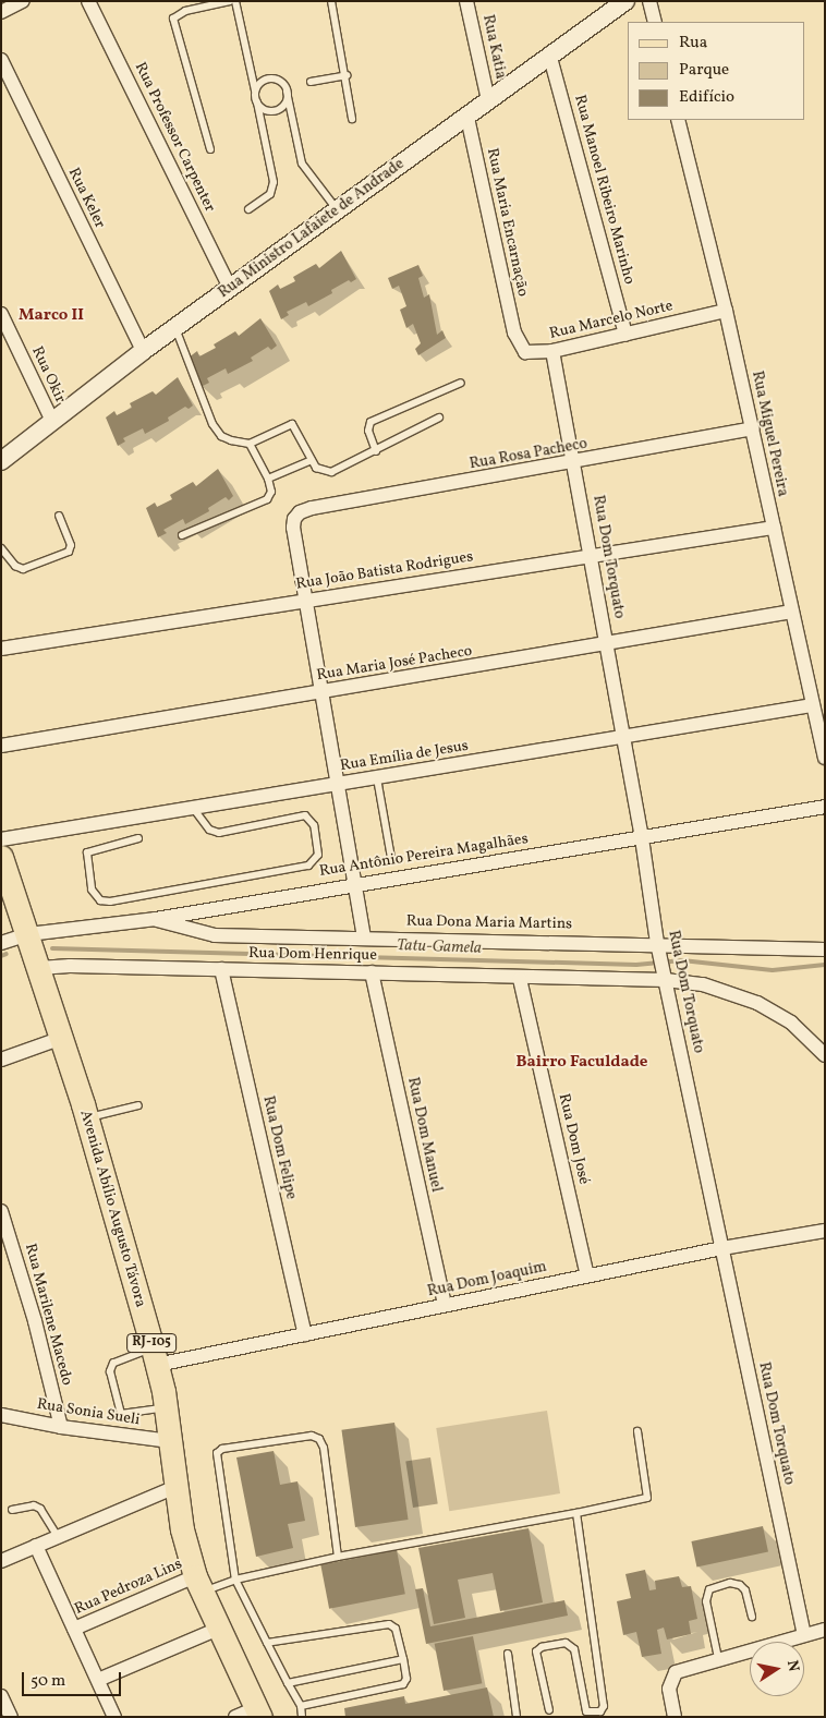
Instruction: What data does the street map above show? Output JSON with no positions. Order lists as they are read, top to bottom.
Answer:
{
  "streets": {
    "main road": ["Avenida Abílio Augusto Távora", "RJ-105"],
    "street": [
      "Rua Katia",
      "Rua Professor Carpenter",
      "Rua Manoel Ribeiro Marinho",
      "Rua Keler",
      "Rua Maria Encarnação",
      "Rua Ministro Lafaiete de Andrade",
      "Rua Marcelo Norte",
      "Rua Okir",
      "Rua Miguel Pereira",
      "Rua Rosa Pacheco",
      "Rua Dom Torquato",
      "Rua João Batista Rodrigues",
      "Rua Maria José Pacheco",
      "Rua Emília de Jesus",
      "Rua Antônio Pereira Magalhães",
      "Rua Dona Maria Martins",
      "Rua Dom Henrique",
      "Rua Dom Manuel",
      "Rua Dom José",
      "Rua Dom Felipe",
      "Rua Dom Joaquim",
      "Rua Marilene Macedo",
      "Rua Sonia Sueli",
      "Rua Pedroza Lins"
    ]
  },
  "crossings": [
    ["Rua Katia", "Rua Ministro Lafaiete de Andrade"],
    ["Rua Professor Carpenter", "Rua Ministro Lafaiete de Andrade"],
    ["Rua Manoel Ribeiro Marinho", "Rua Ministro Lafaiete de Andrade"],
    ["Rua Manoel Ribeiro Marinho", "Rua Marcelo Norte"],
    ["Rua Keler", "Rua Ministro Lafaiete de Andrade"],
    ["Rua Maria Encarnação", "Rua Ministro Lafaiete de Andrade"],
    ["Rua Maria Encarnação", "Rua Marcelo Norte"],
    ["Rua Ministro Lafaiete de Andrade", "Rua Okir"],
    ["Rua Marcelo Norte", "Rua Miguel Pereira"],
    ["Rua Marcelo Norte", "Rua Dom Torquato"],
    ["Rua Miguel Pereira", "Rua Rosa Pacheco"],
    ["Rua Miguel Pereira", "Rua João Batista Rodrigues"],
    ["Rua Miguel Pereira", "Rua Maria José Pacheco"],
    ["Rua Miguel Pereira", "Rua Emília de Jesus"],
    ["Rua Rosa Pacheco", "Rua Dom Torquato"],
    ["Rua Rosa Pacheco", "Rua João Batista Rodrigues"],
    ["Rua Dom Torquato", "Rua João Batista Rodrigues"],
    ["Rua Dom Torquato", "Rua Maria José Pacheco"],
    ["Rua Dom Torquato", "Rua Emília de Jesus"],
    ["Rua Dom Torquato", "Rua Antônio Pereira Magalhães"],
    ["Rua Dom Torquato", "Rua Dona Maria Martins"],
    ["Rua Dom Torquato", "Rua Dom Henrique"],
    ["Rua Dom Torquato", "Rua Dom Joaquim"],
    ["Rua Antônio Pereira Magalhães", "Rua Dona Maria Martins"],
    ["Rua Antônio Pereira Magalhães", "Avenida Abílio Augusto Távora"],
    ["Rua Dom Henrique", "Rua Dom Manuel"],
    ["Rua Dom Henrique", "Rua Dom José"],
    ["Rua Dom Henrique", "Rua Dom Felipe"],
    ["Rua Dom Henrique", "Avenida Abílio Augusto Távora"],
    ["Rua Dom Manuel", "Rua Dom Joaquim"],
    ["Rua Dom José", "Rua Dom Joaquim"],
    ["Rua Dom Felipe", "Rua Dom Joaquim"],
    ["Avenida Abílio Augusto Távora", "Rua Dom Joaquim"],
    ["Avenida Abílio Augusto Távora", "Rua Sonia Sueli"],
    ["Avenida Abílio Augusto Távora", "Rua Pedroza Lins"],
    ["Rua Marilene Macedo", "Rua Sonia Sueli"]
  ],
  "districts": ["Marco II", "Bairro Faculdade"],
  "water": ["Tatu-Gamela"],
  "legend": ["Rua", "Parque", "Edifício"],
  "scale_bar": "50 m",
  "north": "right"
}
